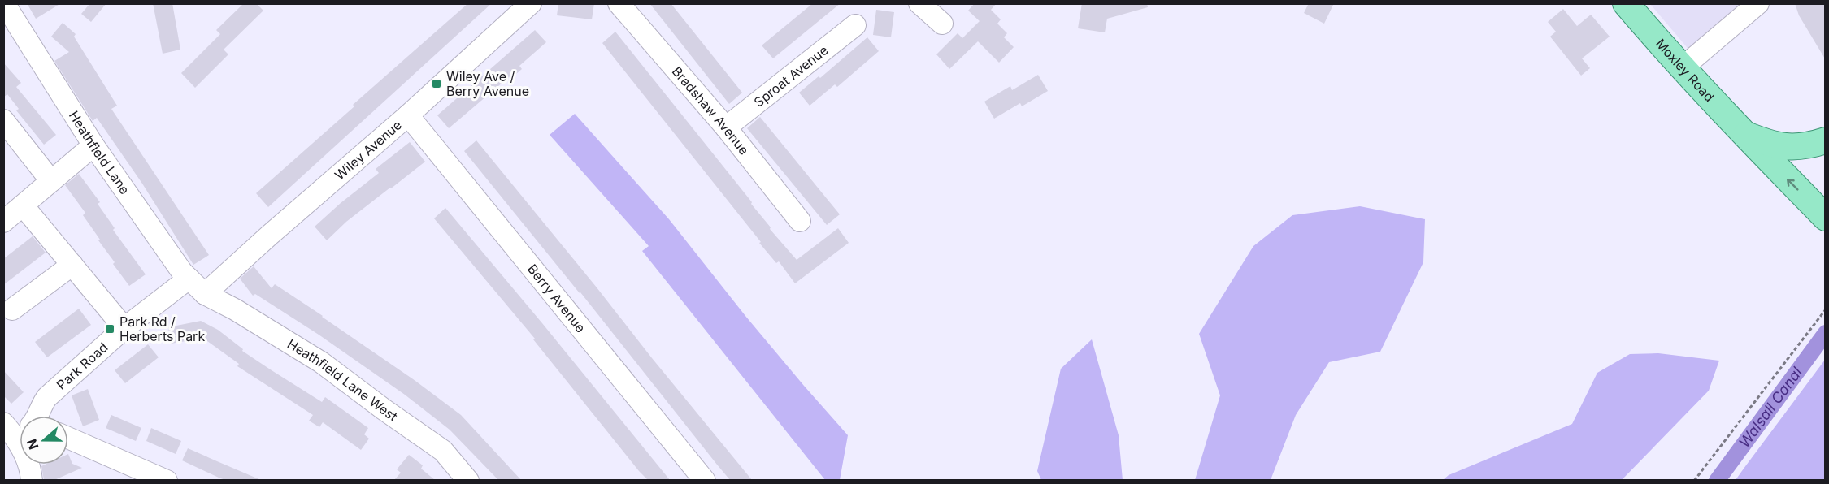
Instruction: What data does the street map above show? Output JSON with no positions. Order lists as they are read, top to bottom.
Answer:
{
  "streets": {
    "main road": ["Moxley Road"],
    "street": [
      "Sproat Avenue",
      "Bradshaw Avenue",
      "Wiley Avenue",
      "Heathfield Lane",
      "Berry Avenue",
      "Park Road",
      "Heathfield Lane West"
    ]
  },
  "crossings": [
    ["Sproat Avenue", "Bradshaw Avenue"],
    ["Wiley Avenue", "Heathfield Lane"],
    ["Wiley Avenue", "Berry Avenue"],
    ["Wiley Avenue", "Heathfield Lane West"],
    ["Heathfield Lane", "Park Road"],
    ["Heathfield Lane", "Heathfield Lane West"]
  ],
  "water": ["Walsall Canal"],
  "places": {
    "transit": ["Wiley Ave / Berry Avenue", "Park Rd / Herberts Park"]
  },
  "north": "left"
}
